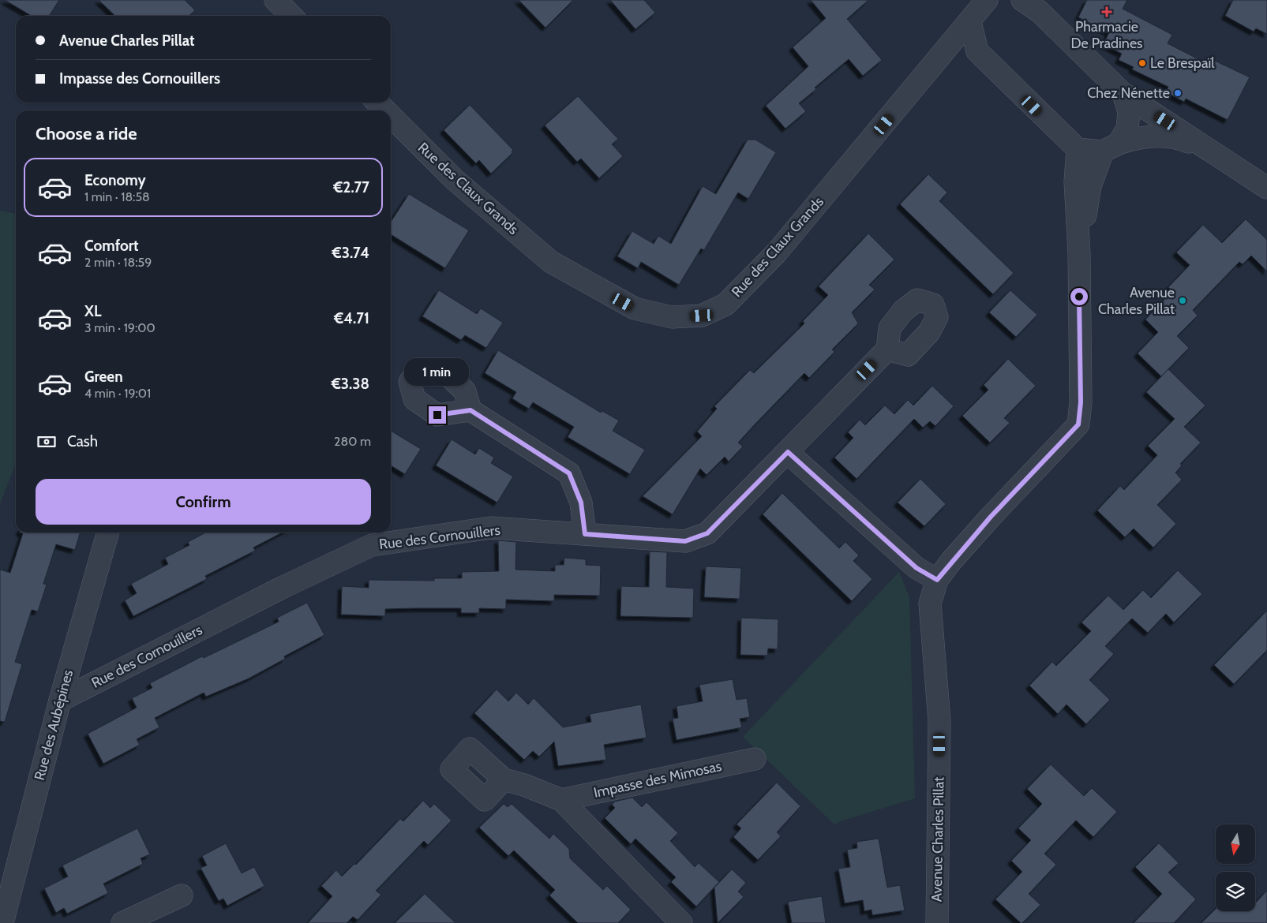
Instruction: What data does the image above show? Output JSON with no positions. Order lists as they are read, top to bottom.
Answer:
{
  "streets": {
    "street": [
      "Rue des Claux Grands",
      "Rue des Cornouillers",
      "Rue des Aubépines",
      "Impasse des Mimosas",
      "Avenue Charles Pillat"
    ]
  },
  "crossings": [
    ["Rue des Cornouillers", "Rue des Aubépines"]
  ],
  "places": {
    "health": ["Pharmacie De Pradines"],
    "other": ["Le Brespaïl", "Chez Nénette", "Avenue Charles Pillat"]
  },
  "north": "bottom",
  "page": {
    "banner": ["Avenue Charles Pillat", "Impasse des Cornouillers"],
    "heading": "Choose a ride",
    "list": [
      {
        "name": "Economy",
        "note": "1 min · 18:58",
        "value": "€2.77"
      },
      {
        "name": "Comfort",
        "note": "2 min · 18:59",
        "value": "€3.74"
      },
      {
        "name": "XL",
        "note": "3 min · 19:00",
        "value": "€4.71"
      },
      {
        "name": "Green",
        "note": "4 min · 19:01",
        "value": "€3.38"
      }
    ],
    "bubble": "1 min",
    "pay": ["Cash", "280 m"],
    "buttons": "Confirm"
  }
}
